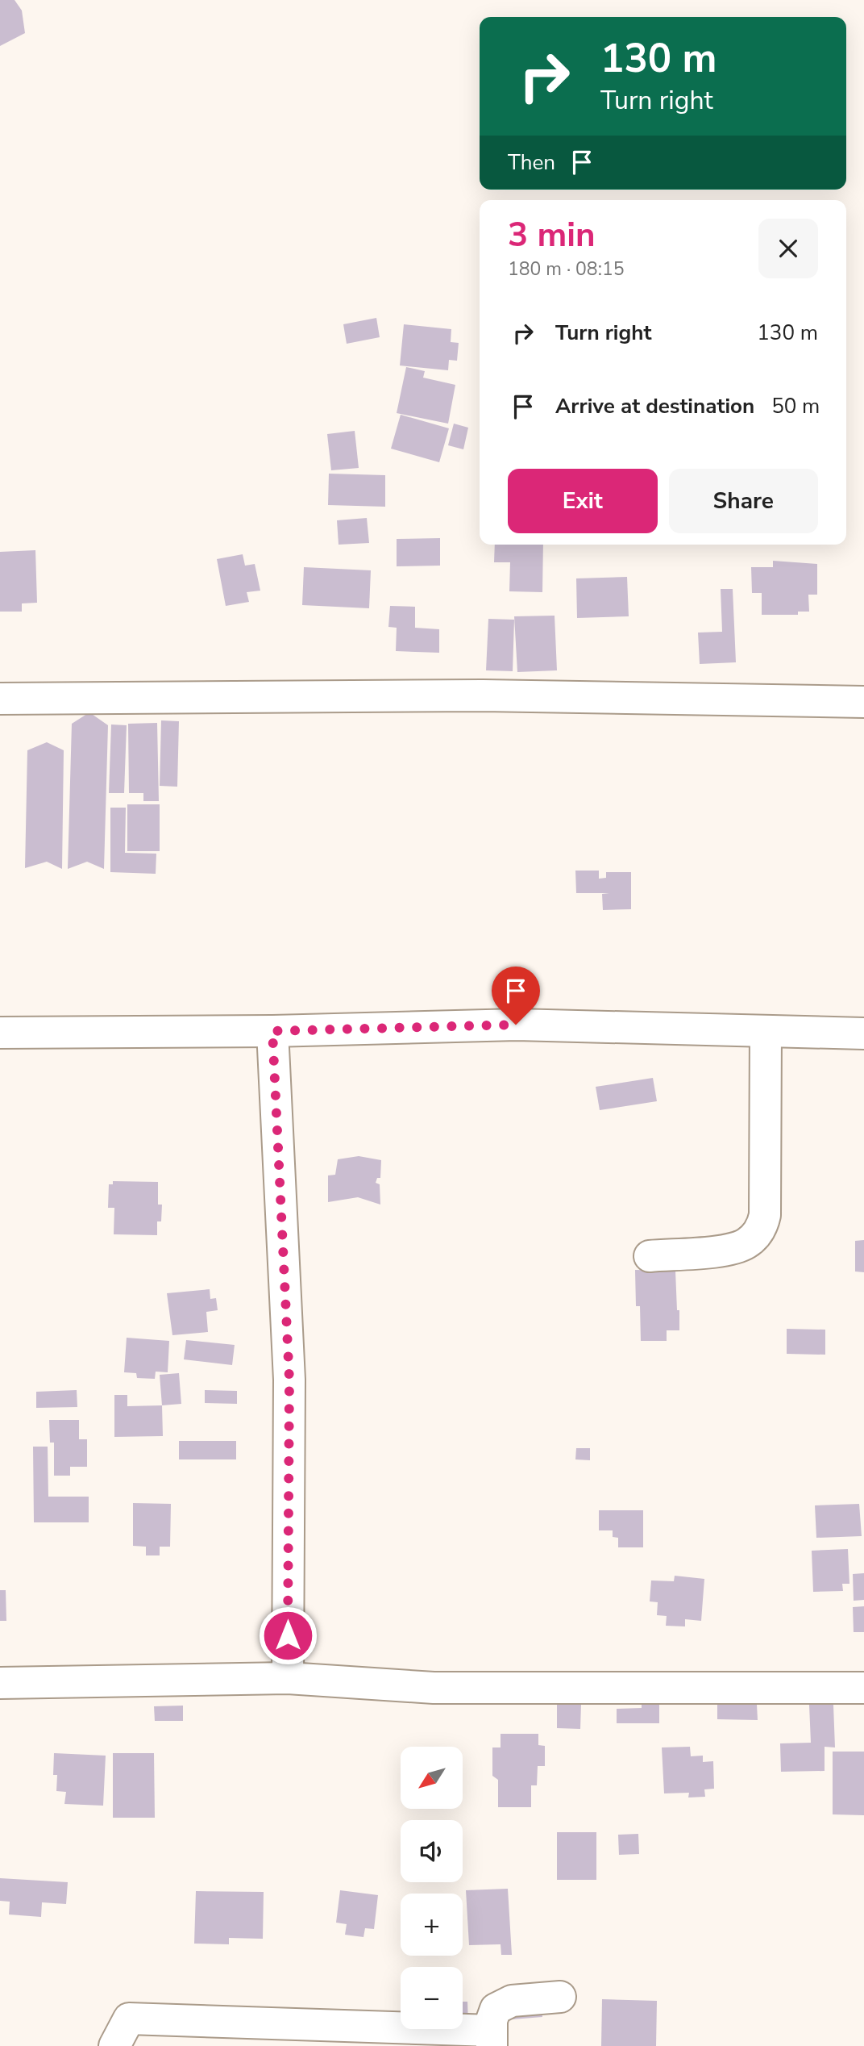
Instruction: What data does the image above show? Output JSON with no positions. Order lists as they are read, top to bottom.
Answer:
{
  "north": "bottom left",
  "page": {
    "turn": ["130 m", "Turn right"],
    "then": "Then",
    "heading": ["3 min", "180 m · 08:15"],
    "list": [
      {
        "name": "Turn right",
        "value": "130 m"
      },
      {
        "name": "Arrive at destination",
        "value": "50 m"
      }
    ],
    "buttons": ["Exit", "Share"],
    "map_buttons": ["+", "−"]
  }
}
